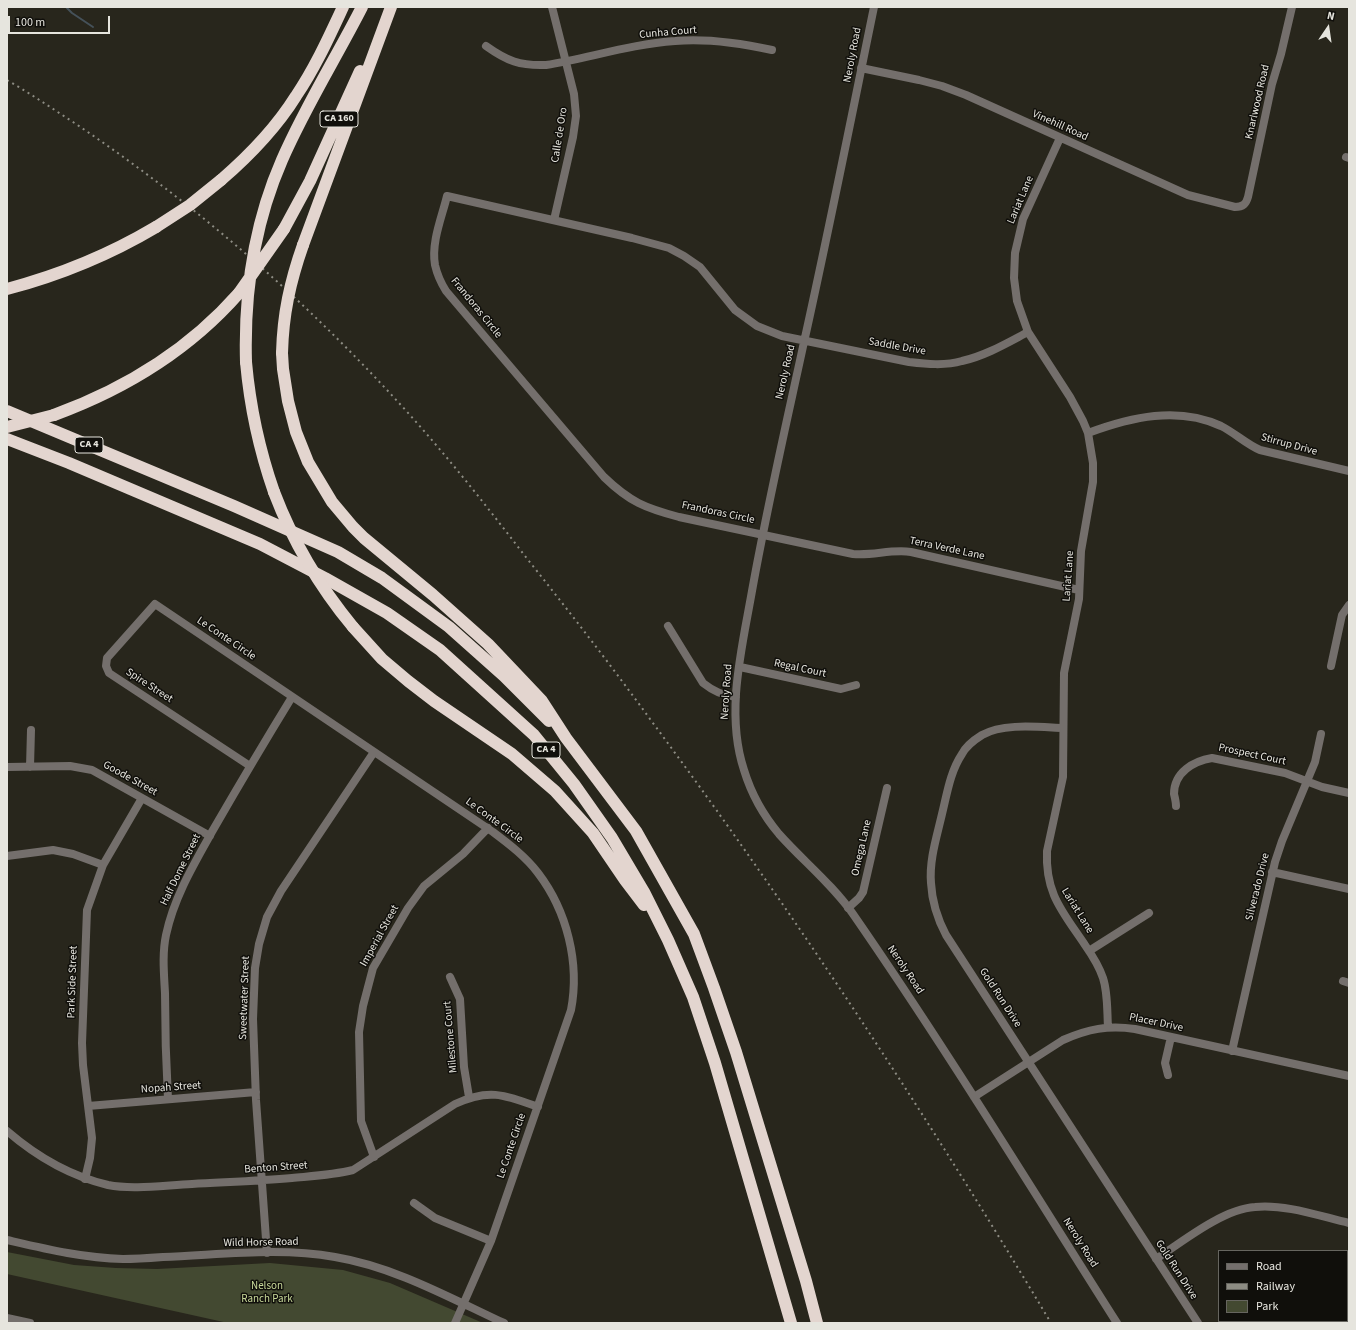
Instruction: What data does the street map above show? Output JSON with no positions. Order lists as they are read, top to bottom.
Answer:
{
  "streets": {
    "highway": ["CA 160", "CA 4"],
    "street": [
      "Cunha Court",
      "Neroly Road",
      "Knarlwood Road",
      "Vinehill Road",
      "Calle de Oro",
      "Lariat Lane",
      "Frandoras Circle",
      "Saddle Drive",
      "Stirrup Drive",
      "Terra Verde Lane",
      "Le Conte Circle",
      "Regal Court",
      "Spire Street",
      "Prospect Court",
      "Goode Street",
      "Omega Lane",
      "Half Dome Street",
      "Silverado Drive",
      "Imperial Street",
      "Park Side Street",
      "Sweetwater Street",
      "Gold Run Drive",
      "Placer Drive",
      "Milestone Court",
      "Nopah Street",
      "Benton Street",
      "Wild Horse Road"
    ]
  },
  "crossings": [
    ["Cunha Court", "Calle de Oro"],
    ["Neroly Road", "Vinehill Road"],
    ["Neroly Road", "Frandoras Circle"],
    ["Neroly Road", "Saddle Drive"],
    ["Neroly Road", "Terra Verde Lane"],
    ["Neroly Road", "Regal Court"],
    ["Neroly Road", "Omega Lane"],
    ["Neroly Road", "Placer Drive"],
    ["Knarlwood Road", "Vinehill Road"],
    ["Vinehill Road", "Lariat Lane"],
    ["Calle de Oro", "Frandoras Circle"],
    ["Lariat Lane", "Saddle Drive"],
    ["Lariat Lane", "Stirrup Drive"],
    ["Lariat Lane", "Terra Verde Lane"],
    ["Lariat Lane", "Gold Run Drive"],
    ["Lariat Lane", "Placer Drive"],
    ["Frandoras Circle", "Saddle Drive"],
    ["Frandoras Circle", "Terra Verde Lane"],
    ["Le Conte Circle", "Spire Street"],
    ["Le Conte Circle", "Half Dome Street"],
    ["Le Conte Circle", "Imperial Street"],
    ["Le Conte Circle", "Sweetwater Street"],
    ["Le Conte Circle", "Benton Street"],
    ["Le Conte Circle", "Wild Horse Road"],
    ["Spire Street", "Half Dome Street"],
    ["Prospect Court", "Silverado Drive"],
    ["Goode Street", "Half Dome Street"],
    ["Goode Street", "Park Side Street"],
    ["Half Dome Street", "Nopah Street"],
    ["Silverado Drive", "Placer Drive"],
    ["Imperial Street", "Benton Street"],
    ["Park Side Street", "Nopah Street"],
    ["Park Side Street", "Benton Street"],
    ["Sweetwater Street", "Nopah Street"],
    ["Sweetwater Street", "Benton Street"],
    ["Sweetwater Street", "Wild Horse Road"],
    ["Gold Run Drive", "Placer Drive"],
    ["Milestone Court", "Benton Street"]
  ],
  "parks": ["Nelson Ranch Park"],
  "legend": ["Road", "Railway", "Park"],
  "scale_bar": "100 m",
  "north": "top"
}
